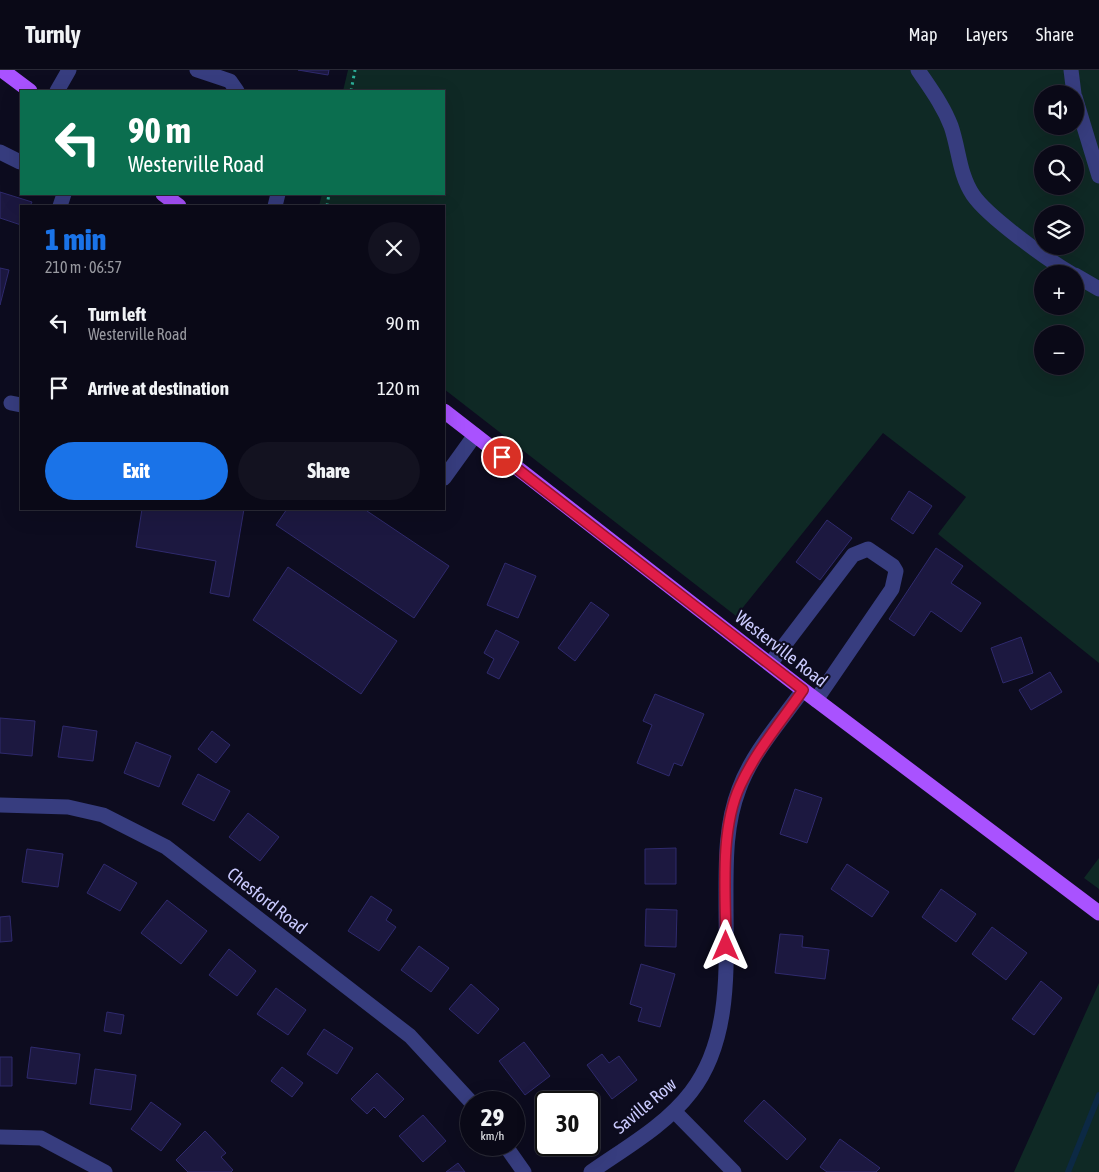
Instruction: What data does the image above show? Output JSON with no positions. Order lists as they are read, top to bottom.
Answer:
{
  "streets": {
    "main road": ["Westerville Road"],
    "street": ["Chesford Road", "Saville Row"]
  },
  "crossings": [
    ["Westerville Road", "Saville Row"]
  ],
  "page": {
    "header": "Turnly",
    "nav": ["Map", "Layers", "Share"],
    "map_buttons": ["+", "−"],
    "turn": ["90 m", "Westerville Road"],
    "heading": ["1 min", "210 m · 06:57"],
    "list": [
      {
        "name": "Turn left",
        "note": "Westerville Road",
        "value": "90 m"
      },
      {
        "name": "Arrive at destination",
        "value": "120 m"
      }
    ],
    "buttons": ["Exit", "Share"],
    "speed": "29 km/h",
    "limit": "30"
  }
}
